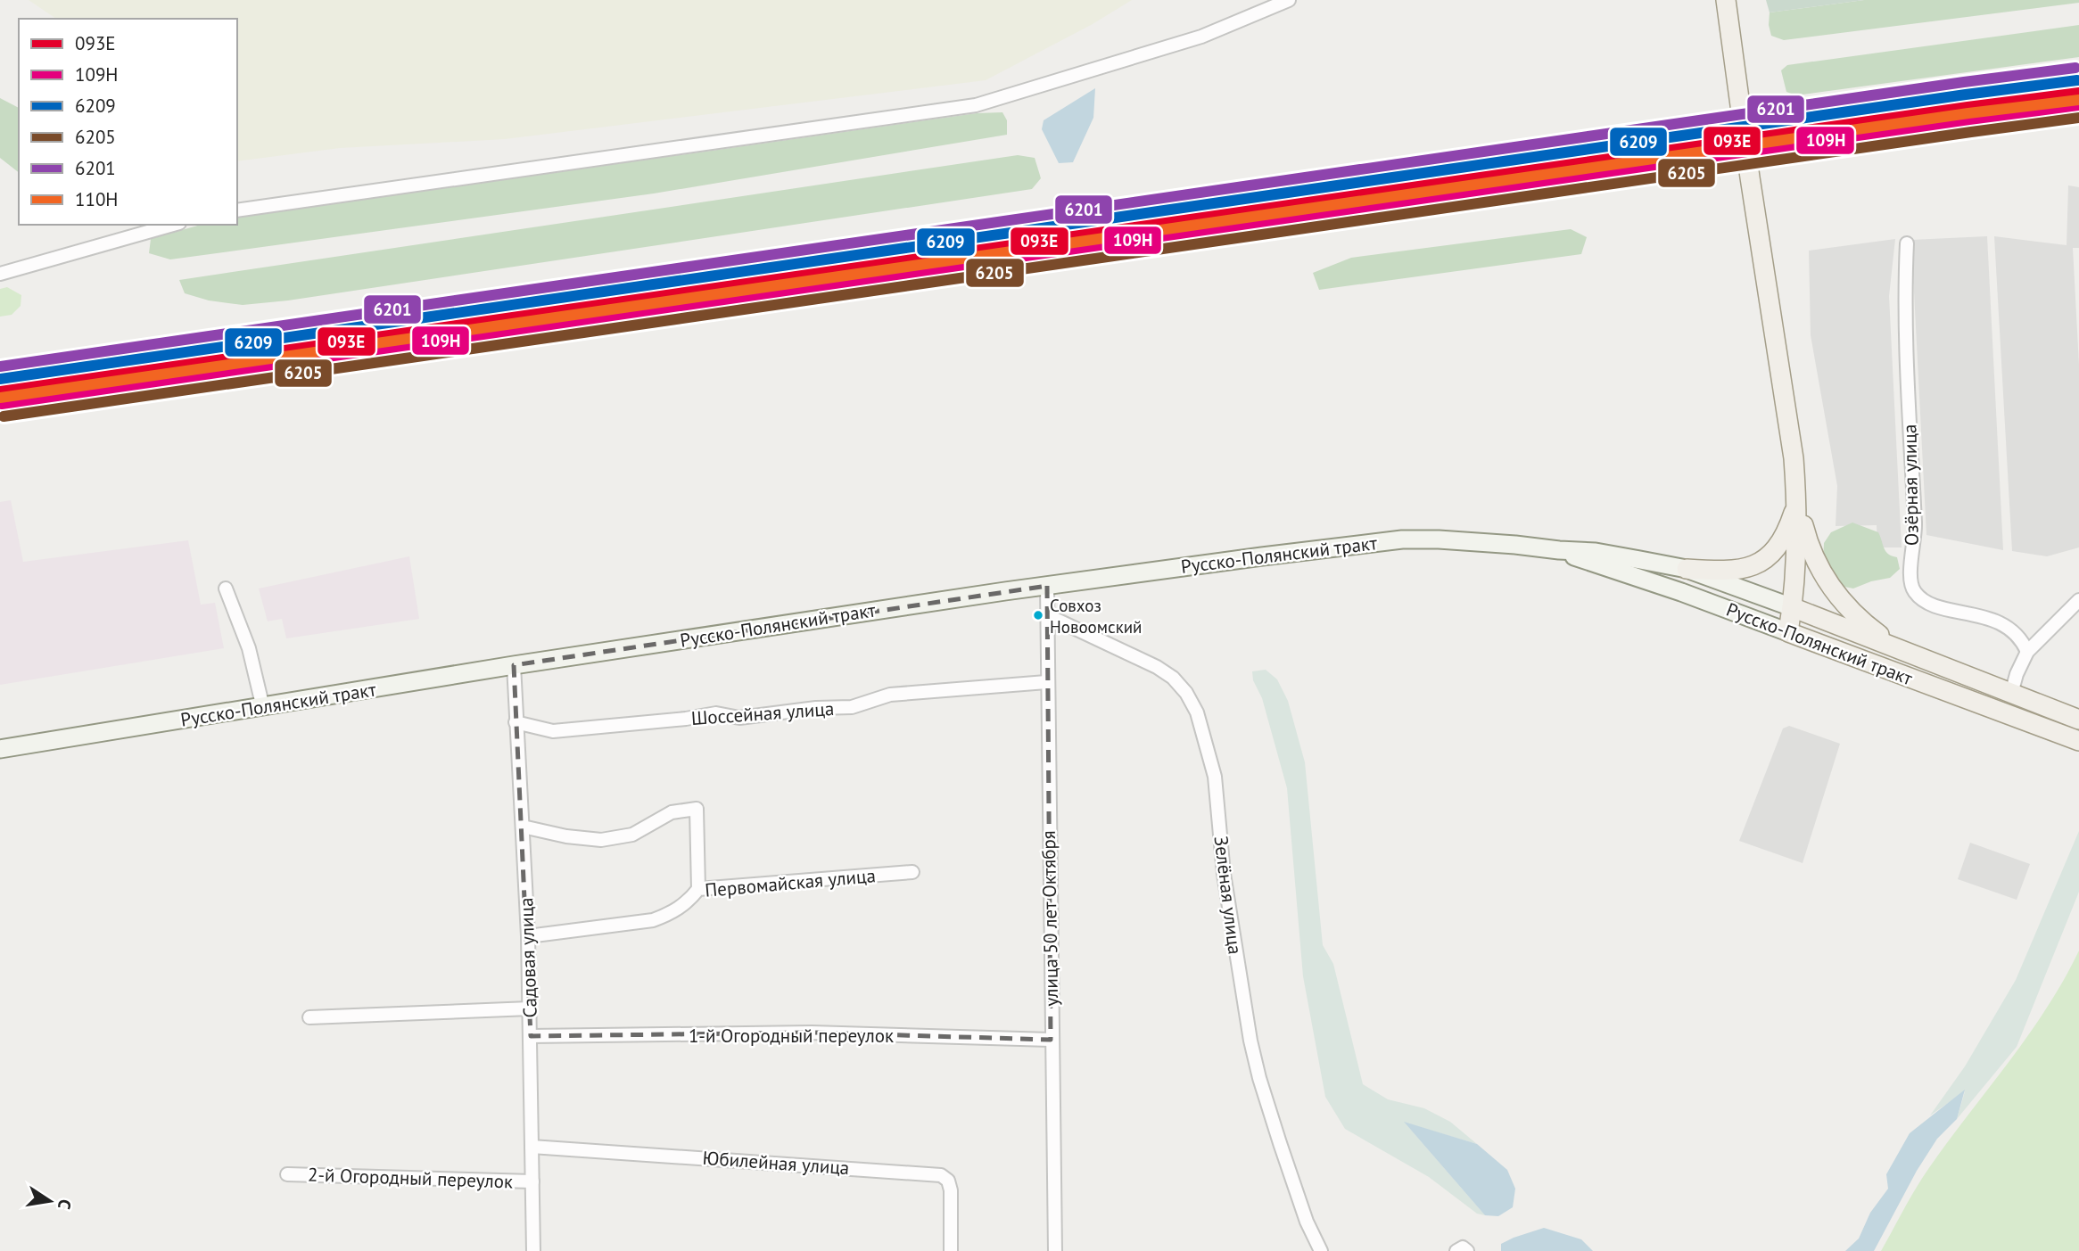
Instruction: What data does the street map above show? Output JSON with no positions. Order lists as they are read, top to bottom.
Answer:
{
  "streets": {
    "main road": ["Русско-Полянский тракт"],
    "street": [
      "Озёрная улица",
      "Шоссейная улица",
      "Первомайская улица",
      "Зелёная улица",
      "улица 50 лет Октября",
      "Садовая улица",
      "1-й Огородный переулок",
      "Юбилейная улица",
      "2-й Огородный переулок"
    ]
  },
  "crossings": [
    ["Русско-Полянский тракт", "улица 50 лет Октября"],
    ["Русско-Полянский тракт", "Садовая улица"],
    ["Шоссейная улица", "улица 50 лет Октября"],
    ["Шоссейная улица", "Садовая улица"],
    ["Первомайская улица", "Садовая улица"],
    ["Зелёная улица", "улица 50 лет Октября"],
    ["улица 50 лет Октября", "1-й Огородный переулок"],
    ["Садовая улица", "1-й Огородный переулок"],
    ["Садовая улица", "Юбилейная улица"],
    ["Садовая улица", "2-й Огородный переулок"]
  ],
  "places": ["Совхоз Новоомский"],
  "lines": [
    "transit line 6201",
    "transit line 6209",
    "transit line 093Е",
    "transit line 110Н",
    "transit line 109Н",
    "transit line 6205"
  ],
  "legend": [
    "093Е",
    "109Н",
    "6209",
    "6205",
    "6201",
    "110Н"
  ],
  "north": "right"
}
